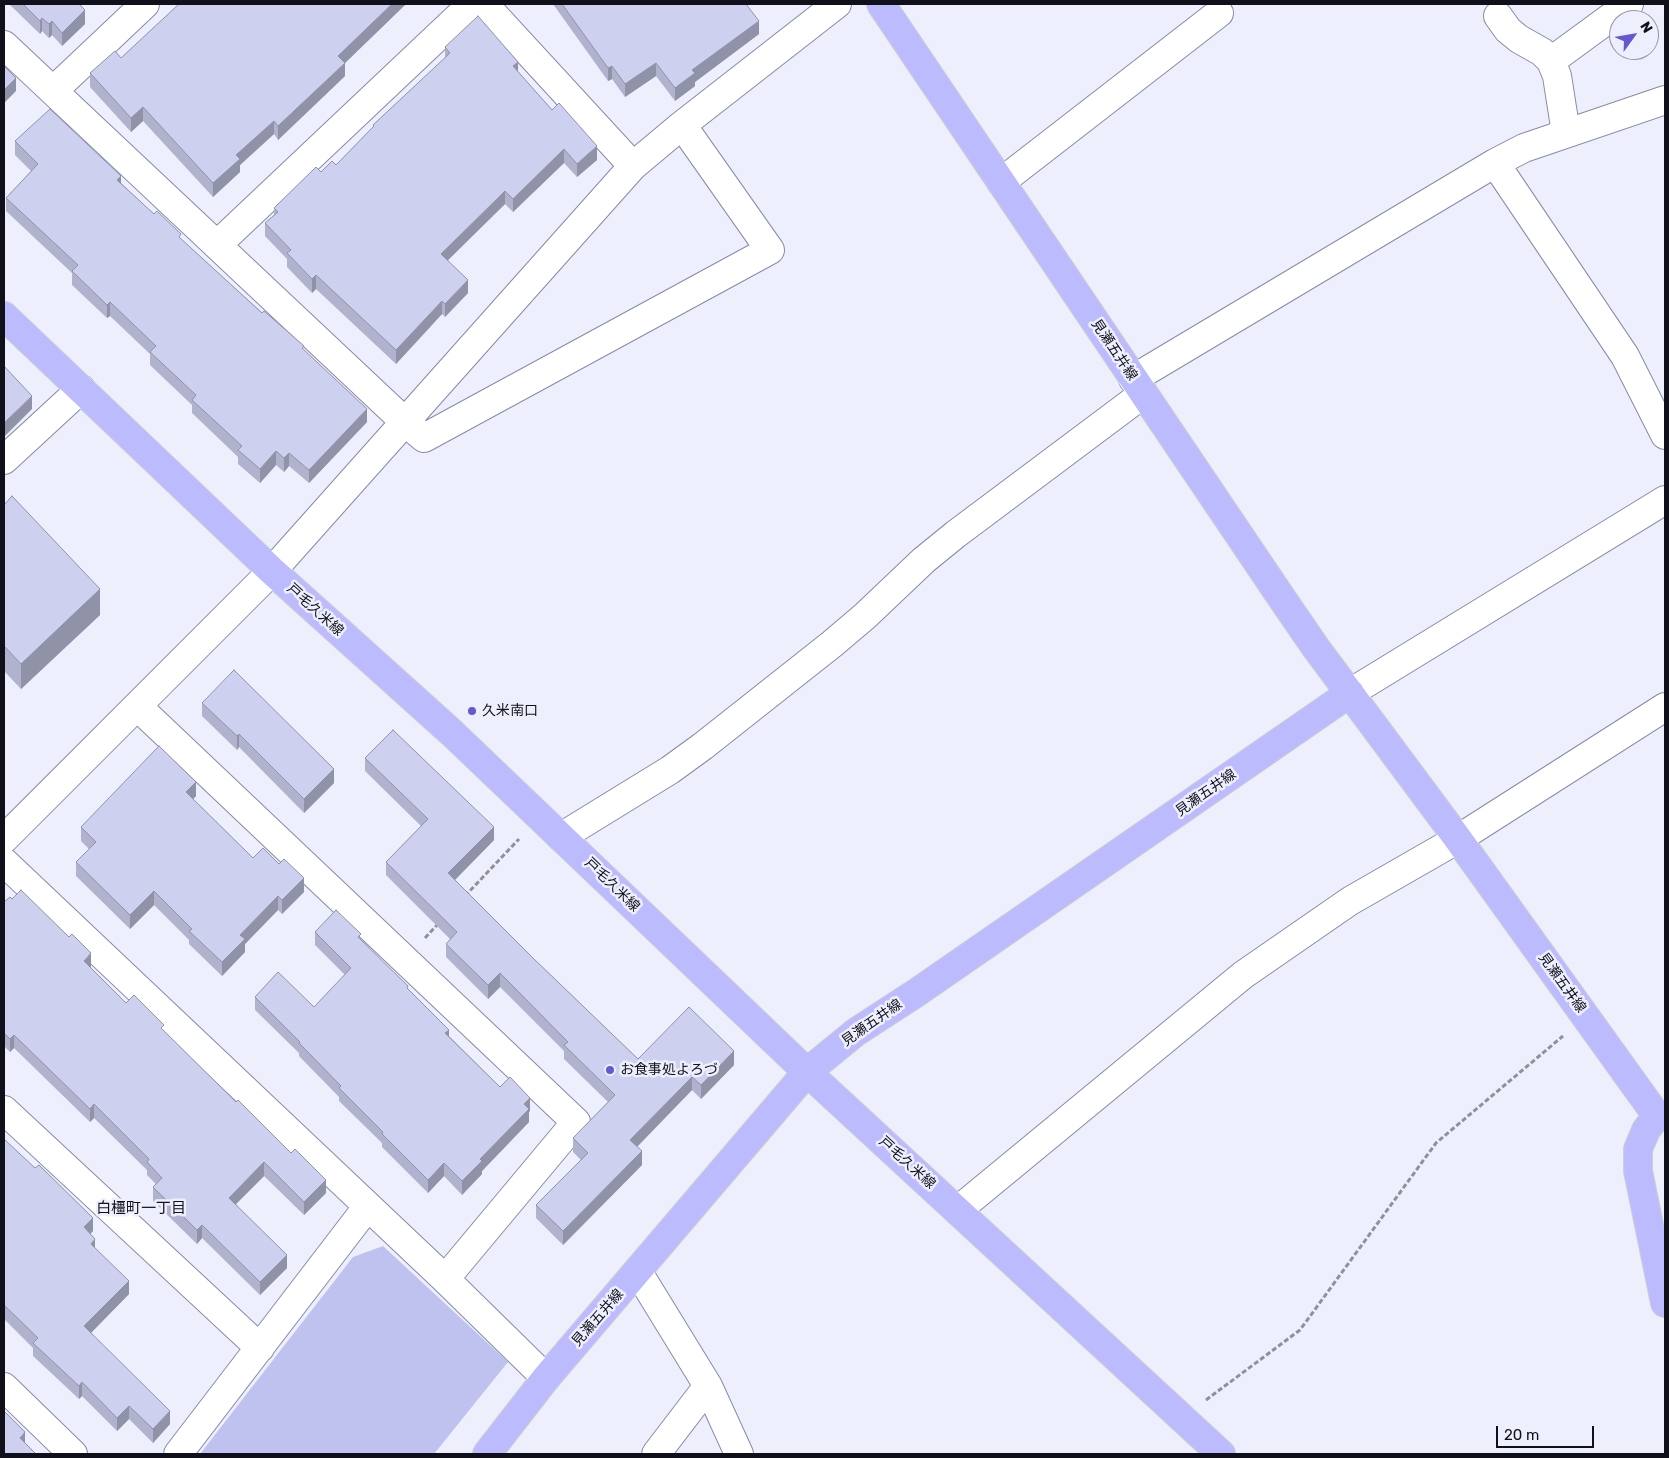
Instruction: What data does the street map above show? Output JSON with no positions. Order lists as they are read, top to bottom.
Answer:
{
  "streets": {
    "main road": ["見瀬五井線", "戸毛久米線"]
  },
  "crossings": [
    ["見瀬五井線", "戸毛久米線"]
  ],
  "districts": ["白橿町一丁目"],
  "places": ["久米南口", "お食事処よろづ"],
  "scale_bar": "20 m",
  "north": "top right"
}
